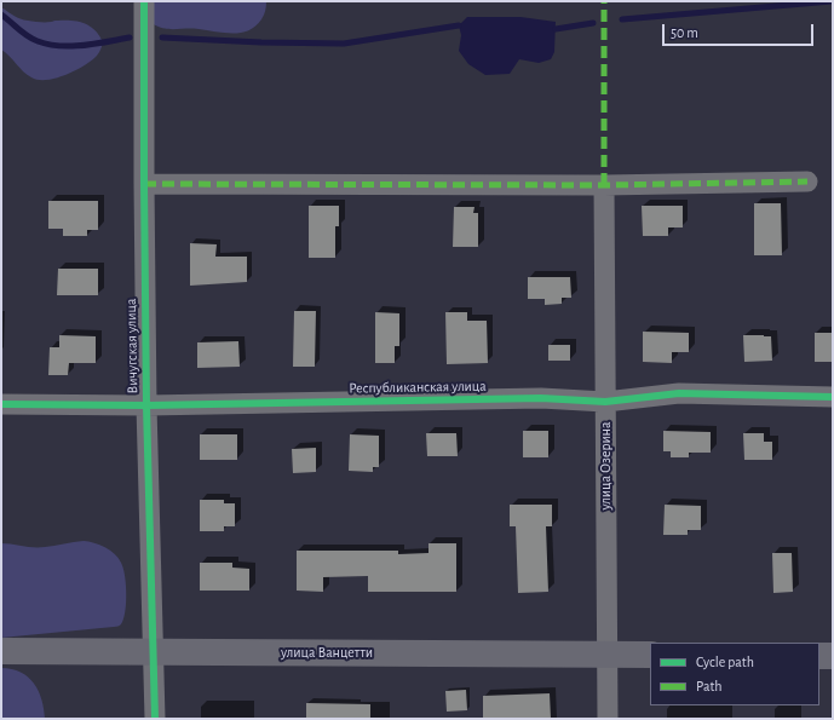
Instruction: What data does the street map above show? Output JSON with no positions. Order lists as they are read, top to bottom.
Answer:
{
  "streets": {
    "street": [
      "Вичугская улица",
      "Республиканская улица",
      "улица Озерина",
      "улица Ванцетти"
    ]
  },
  "crossings": [
    ["Вичугская улица", "Республиканская улица"],
    ["Вичугская улица", "улица Ванцетти"],
    ["Республиканская улица", "улица Озерина"],
    ["улица Озерина", "улица Ванцетти"]
  ],
  "legend": ["Cycle path", "Path"],
  "scale_bar": "50 m"
}
